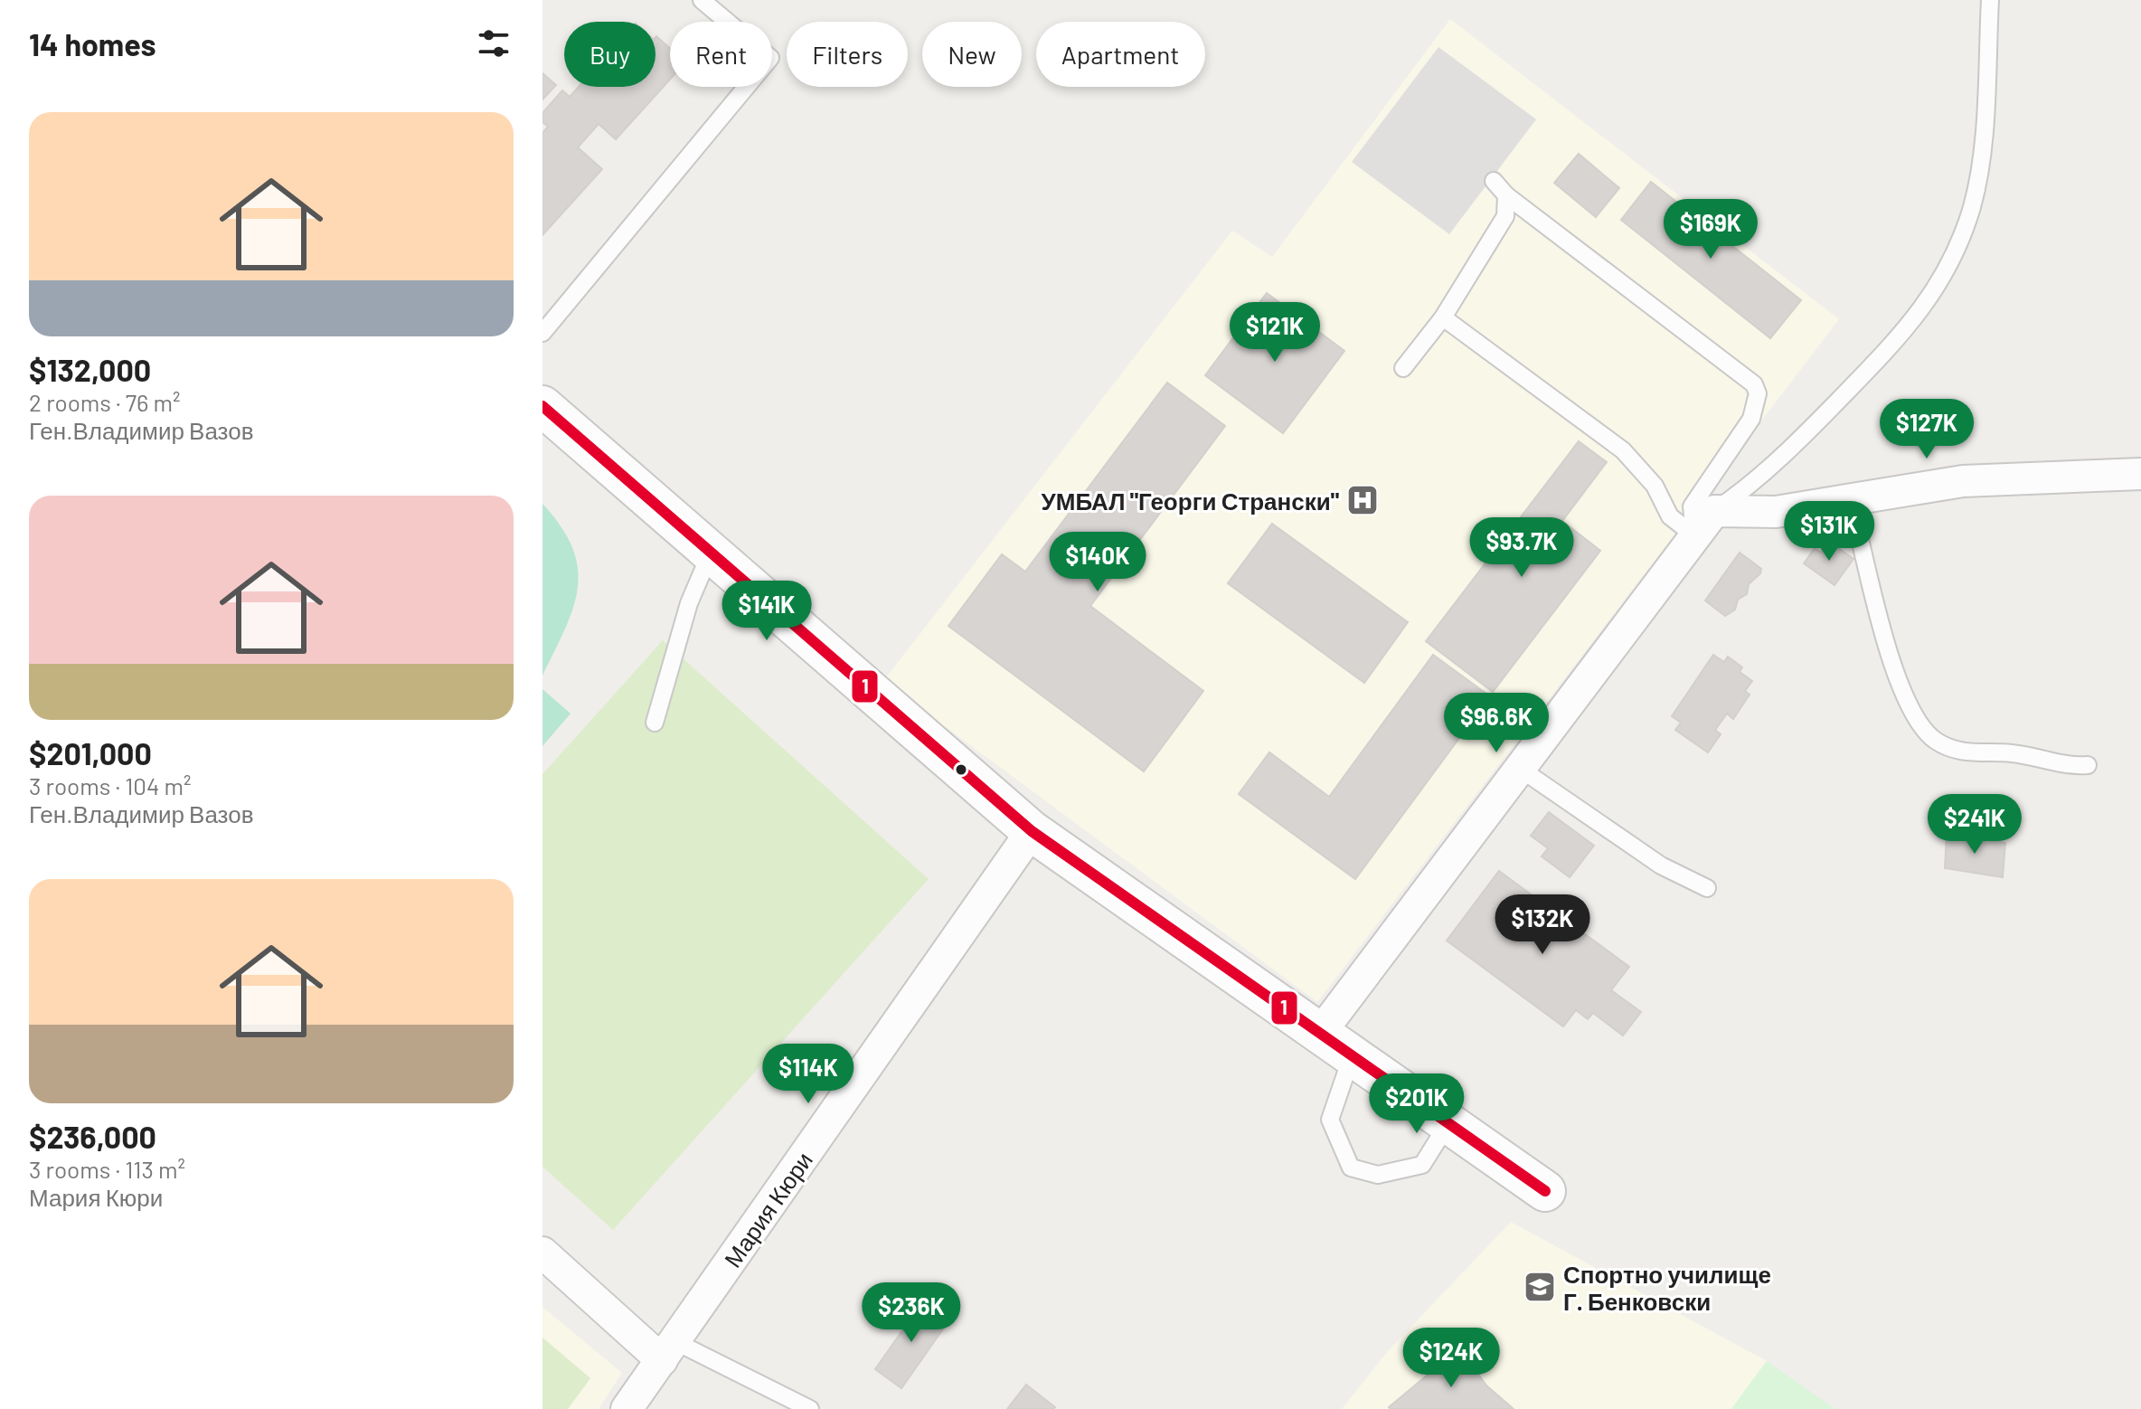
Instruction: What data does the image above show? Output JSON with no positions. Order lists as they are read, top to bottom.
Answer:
{
  "streets": {
    "street": ["Мария Кюри"]
  },
  "places": {
    "hospital": ["УМБАЛ \"Георги Странски\""],
    "school or university": ["Спортно училище Г. Бенковски"]
  },
  "lines": ["transit line 1"],
  "page": {
    "heading": "14 homes",
    "chip": [
      "Buy",
      "Rent",
      "Filters",
      "New",
      "Apartment"
    ],
    "list": [
      {
        "name": "$132,000",
        "note": "2 rooms · 76 m² · Ген.Владимир Вазов"
      },
      {
        "name": "$201,000",
        "note": "3 rooms · 104 m² · Ген.Владимир Вазов"
      },
      {
        "name": "$236,000",
        "note": "3 rooms · 113 m² · Мария Кюри"
      }
    ],
    "price": [
      "$169K",
      "$121K",
      "$127K",
      "$131K",
      "$93.7K",
      "$140K",
      "$141K",
      "$96.6K",
      "$241K",
      "$132K",
      "$114K",
      "$201K",
      "$236K",
      "$124K"
    ]
  }
}
